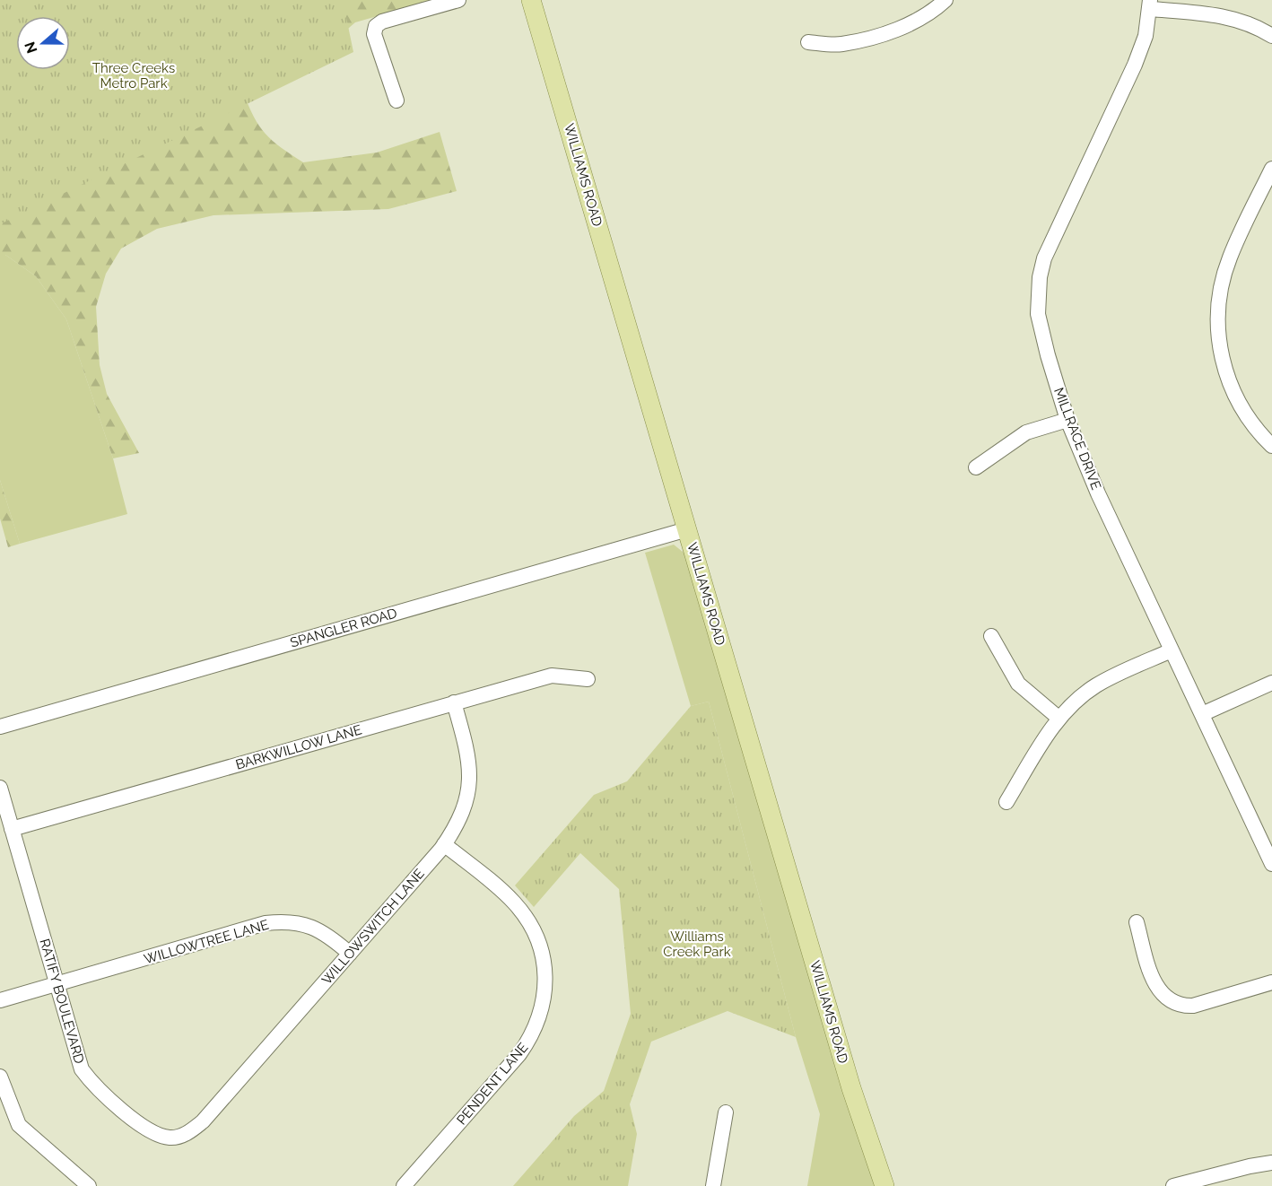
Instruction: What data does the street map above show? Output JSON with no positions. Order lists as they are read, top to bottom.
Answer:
{
  "streets": {
    "main road": ["WILLIAMS ROAD"],
    "street": [
      "MILLRACE DRIVE",
      "SPANGLER ROAD",
      "BARKWILLOW LANE",
      "WILLOWSWITCH LANE",
      "WILLOWTREE LANE",
      "RATIFY BOULEVARD",
      "PENDENT LANE"
    ]
  },
  "crossings": [
    ["WILLIAMS ROAD", "SPANGLER ROAD"],
    ["BARKWILLOW LANE", "WILLOWSWITCH LANE"],
    ["BARKWILLOW LANE", "RATIFY BOULEVARD"],
    ["WILLOWSWITCH LANE", "WILLOWTREE LANE"],
    ["WILLOWSWITCH LANE", "RATIFY BOULEVARD"],
    ["WILLOWSWITCH LANE", "PENDENT LANE"],
    ["WILLOWTREE LANE", "RATIFY BOULEVARD"]
  ],
  "parks": ["Three Creeks Metro Park", "Williams Creek Park"],
  "north": "left"
}
